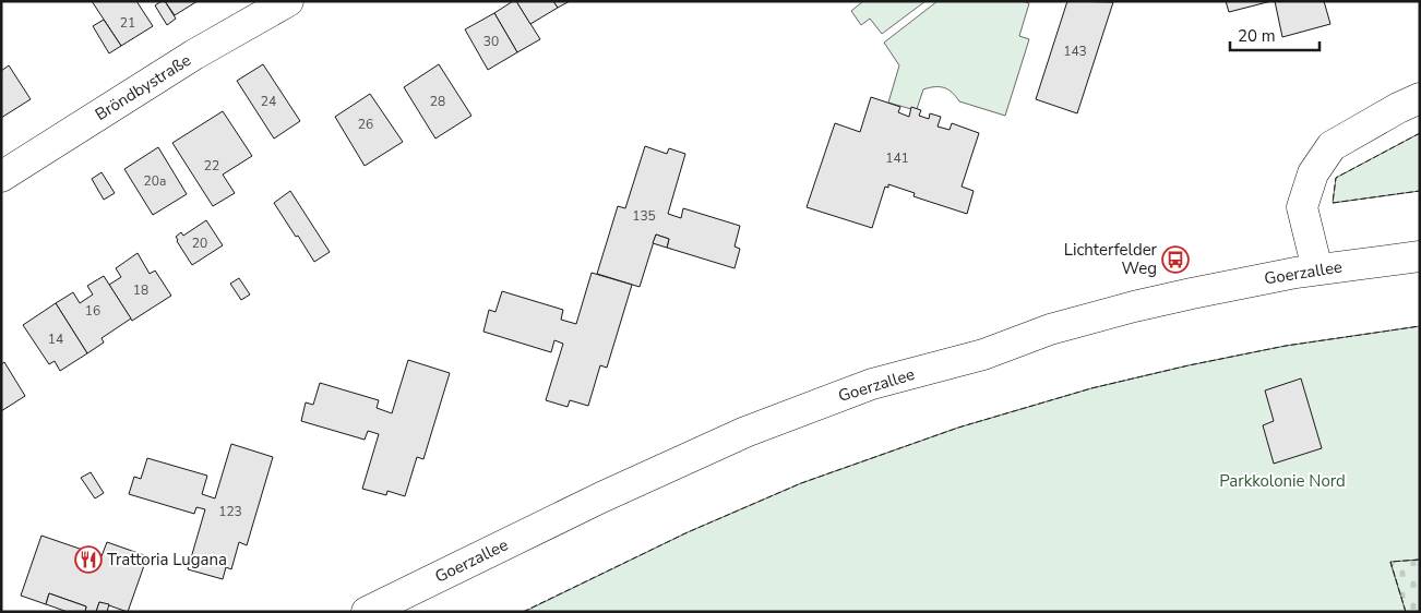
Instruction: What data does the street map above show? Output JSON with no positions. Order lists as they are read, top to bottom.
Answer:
{
  "streets": {
    "main road": ["Bröndbystraße", "Goerzallee"]
  },
  "parks": ["Parkkolonie Nord"],
  "places": {
    "bus stop": ["Lichterfelder Weg"],
    "restaurant": ["Trattoria Lugana"]
  },
  "house_numbers": [
    "21",
    "30",
    "143",
    "24",
    "28",
    "26",
    "141",
    "22",
    "20a",
    "135",
    "20",
    "18",
    "16",
    "14",
    "123"
  ],
  "scale_bar": "20 m"
}
